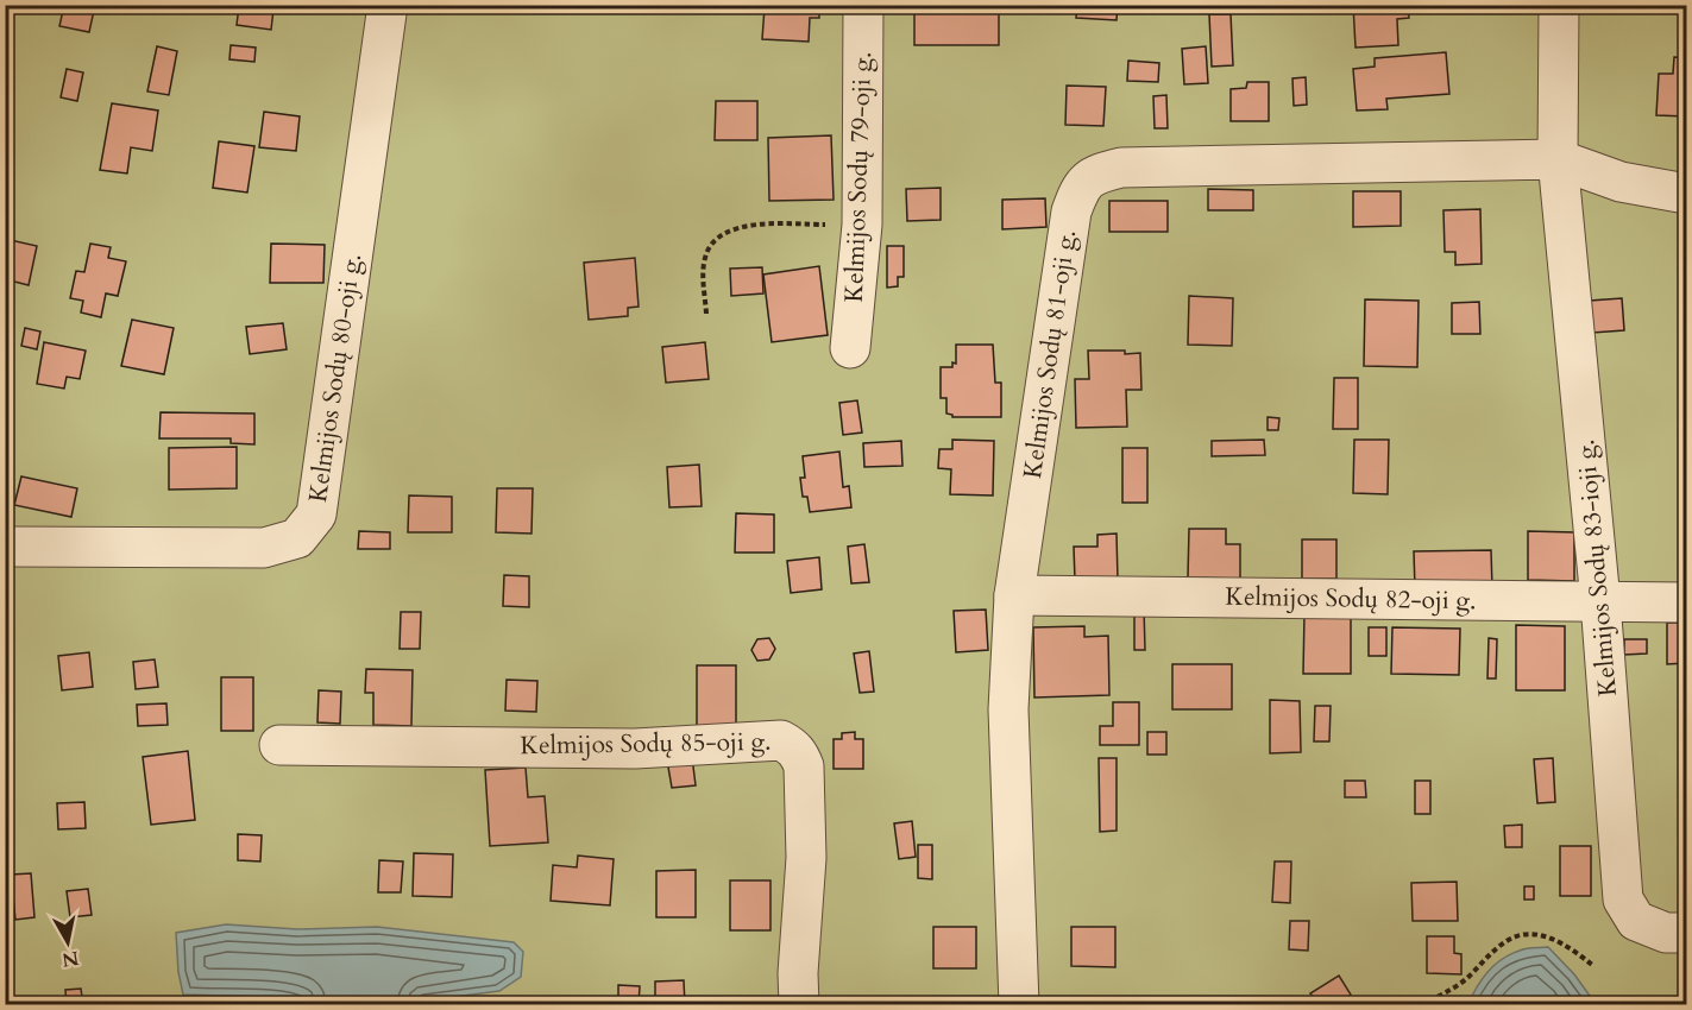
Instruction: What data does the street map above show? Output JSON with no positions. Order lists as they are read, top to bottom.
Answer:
{
  "streets": {
    "street": [
      "Kelmijos Sodų 79-oji g.",
      "Kelmijos Sodų 81-oji g.",
      "Kelmijos Sodų 80-oji g.",
      "Kelmijos Sodų 83-ioji g.",
      "Kelmijos Sodų 82-oji g.",
      "Kelmijos Sodų 85-oji g."
    ]
  },
  "crossings": [
    ["Kelmijos Sodų 81-oji g.", "Kelmijos Sodų 83-ioji g."],
    ["Kelmijos Sodų 81-oji g.", "Kelmijos Sodų 82-oji g."],
    ["Kelmijos Sodų 83-ioji g.", "Kelmijos Sodų 82-oji g."]
  ],
  "north": "bottom"
}
